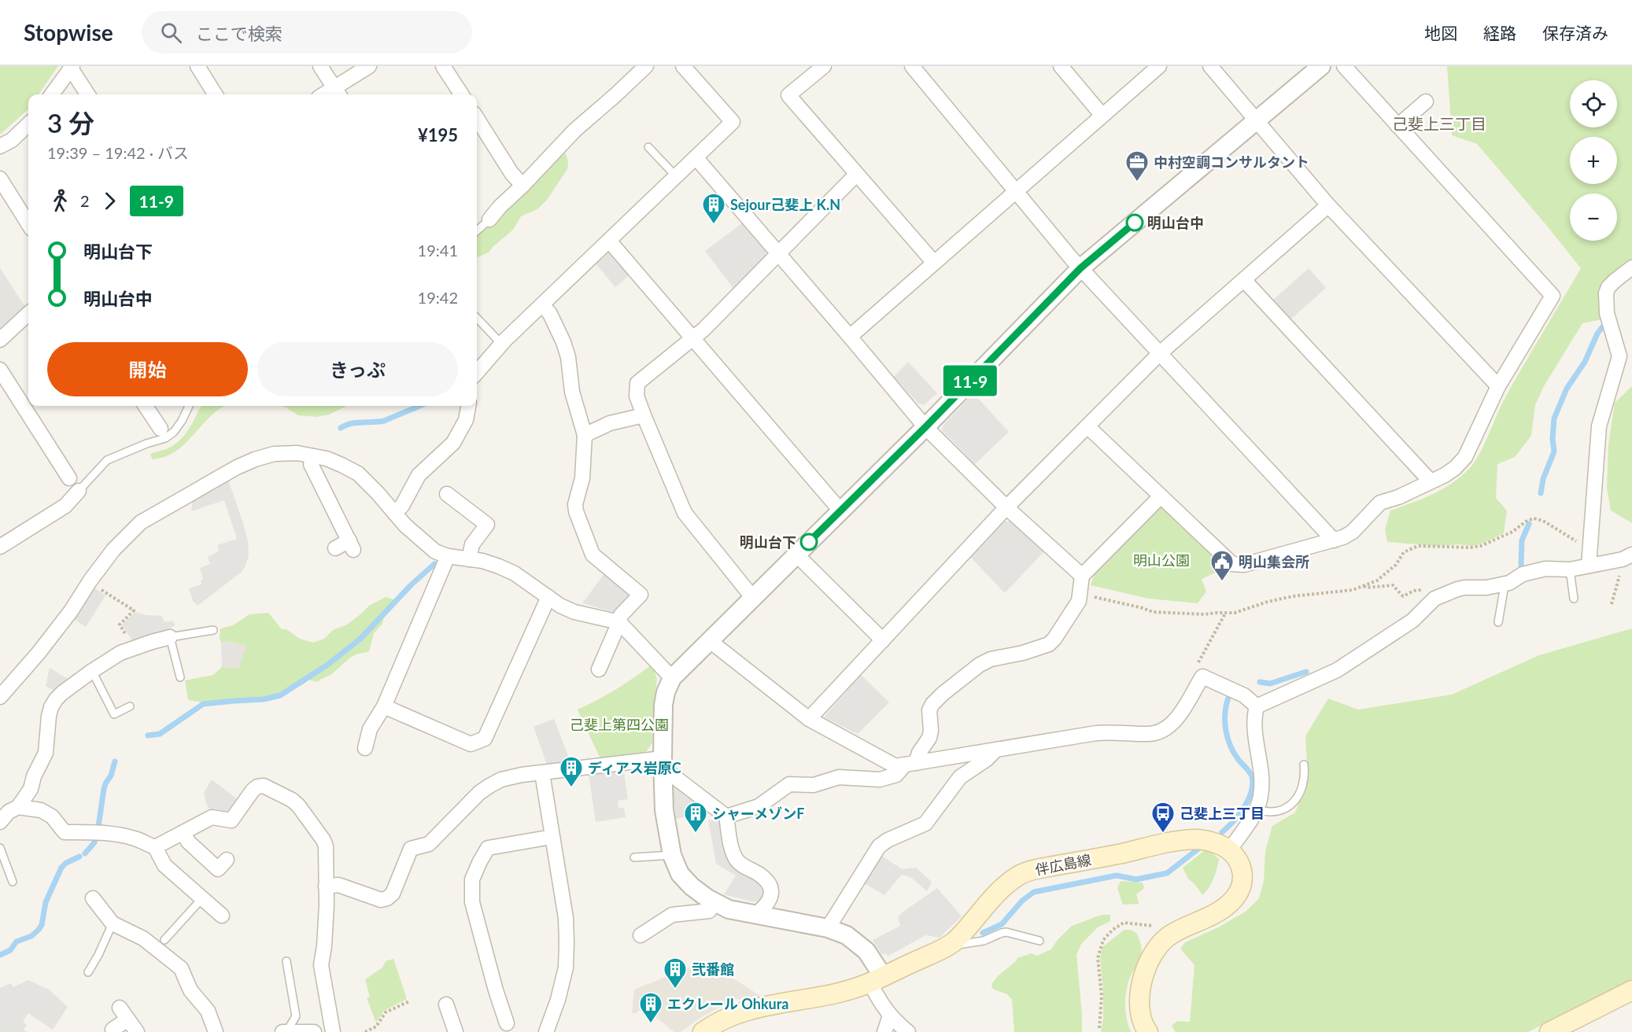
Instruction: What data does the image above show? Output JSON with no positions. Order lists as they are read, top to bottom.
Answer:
{
  "streets": {
    "main road": ["伴広島線"]
  },
  "districts": ["己斐上三丁目"],
  "parks": ["明山公園", "己斐上第四公園"],
  "places": {
    "office": ["中村空調コンサルタント"],
    "other": ["明山台中", "明山台下"],
    "building": [
      "Sejour己斐上 K.N",
      "ディアス岩原C",
      "シャーメゾンF",
      "弐番館",
      "エクレール Ohkura"
    ],
    "public building": ["明山集会所"],
    "bus stop": ["己斐上三丁目"]
  },
  "lines": ["bus line 11-9"],
  "page": {
    "header": "Stopwise",
    "search": "ここで検索",
    "nav": ["地図", "経路", "保存済み"],
    "on_map": "11-9",
    "map_buttons": ["+", "−"],
    "heading": ["3 分", "19:39 – 19:42 · バス", "¥195"],
    "legs": ["2", "11-9"],
    "list": [
      {
        "name": "明山台下",
        "value": "19:41"
      },
      {
        "name": "明山台中",
        "value": "19:42"
      }
    ],
    "buttons": ["開始", "きっぷ"]
  }
}
